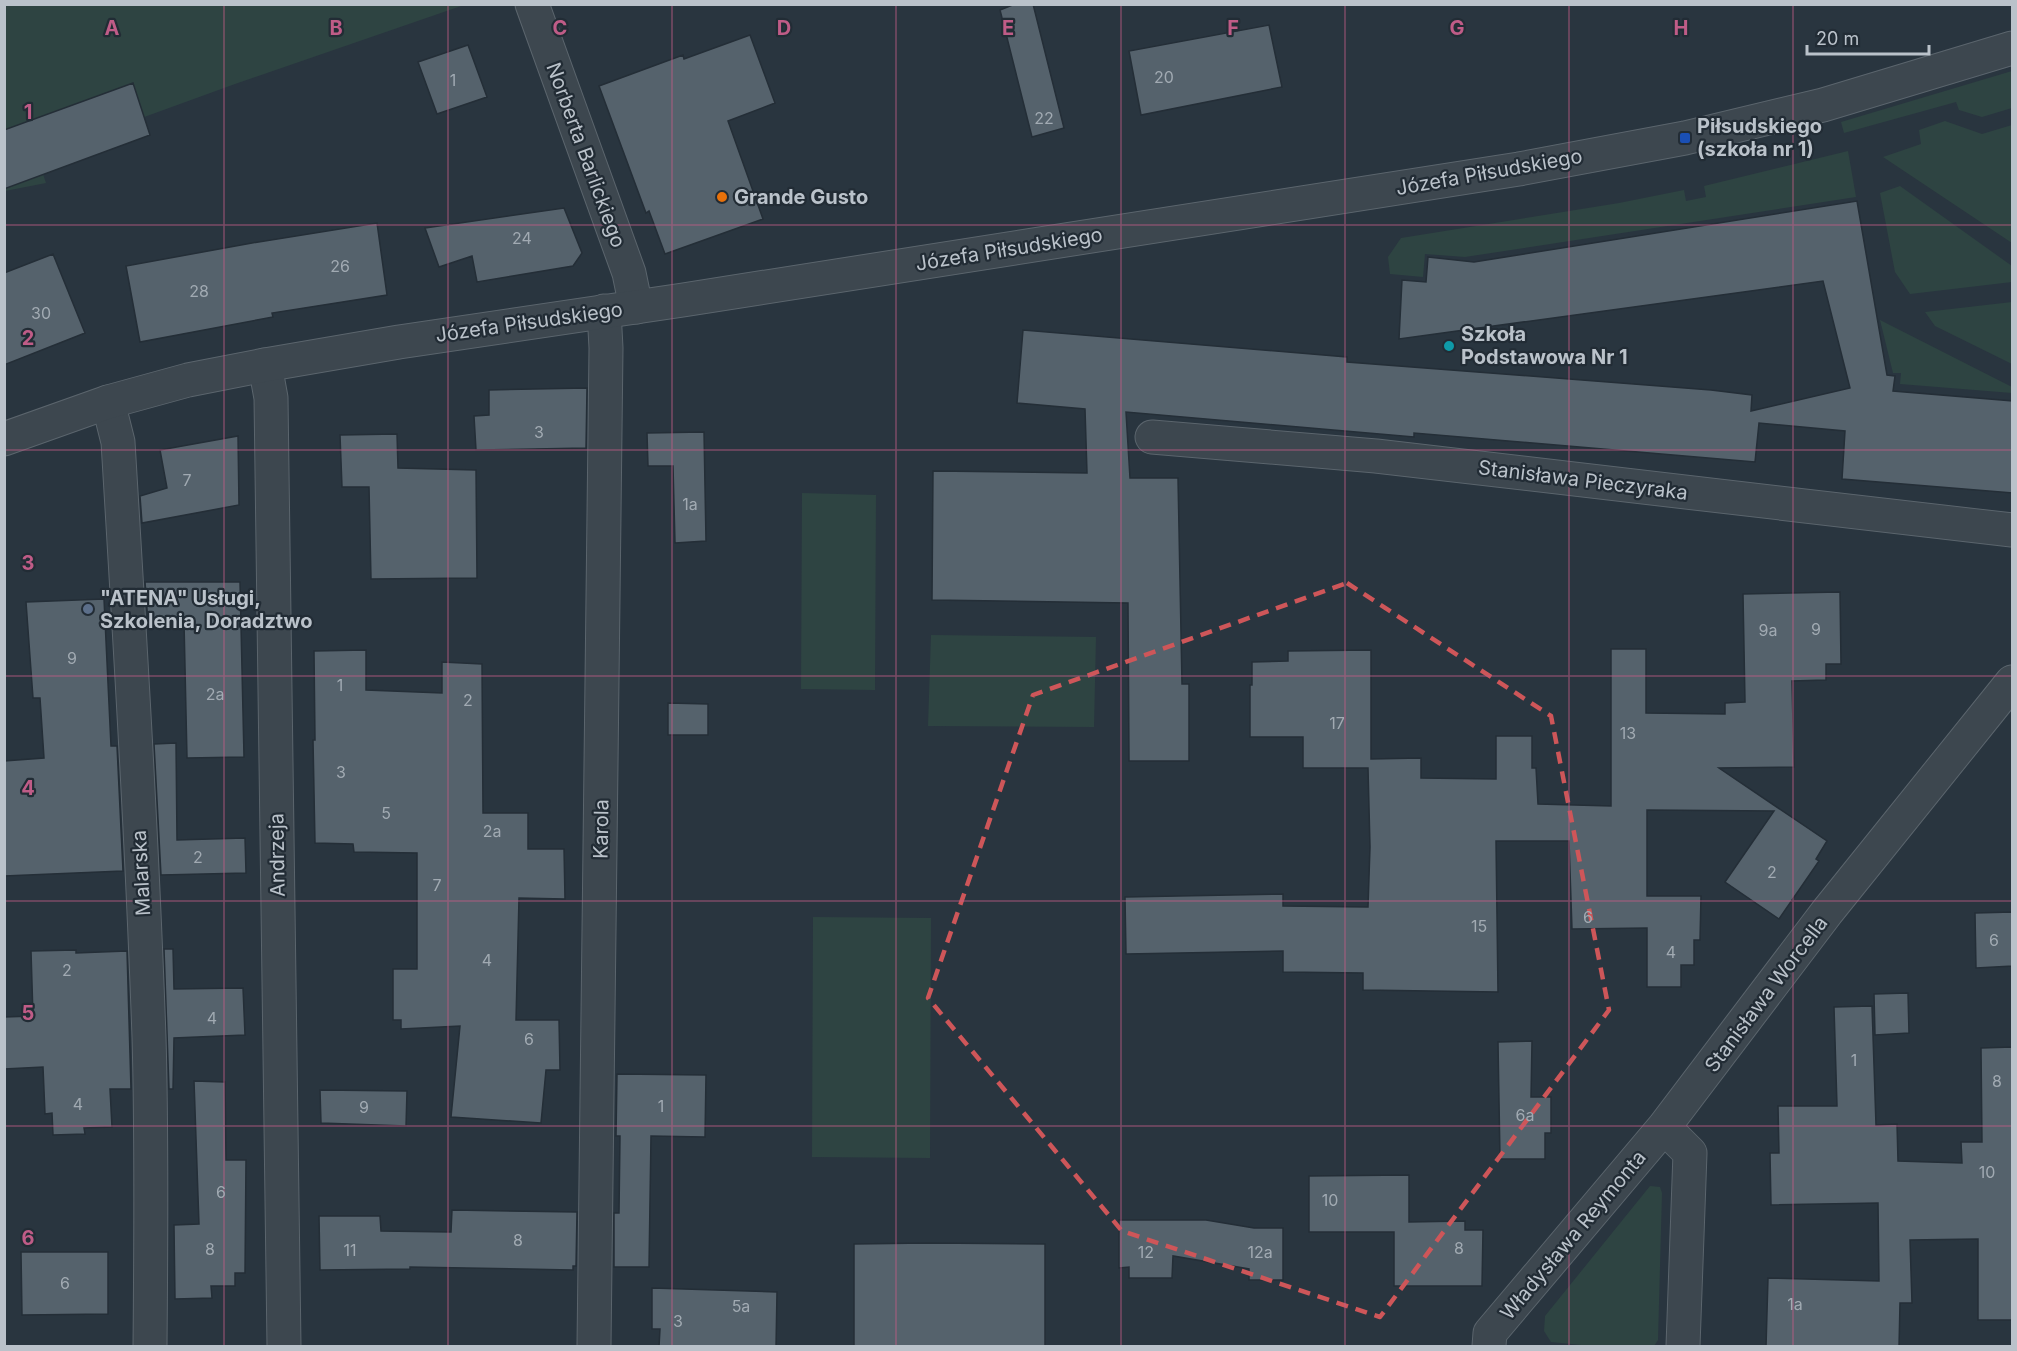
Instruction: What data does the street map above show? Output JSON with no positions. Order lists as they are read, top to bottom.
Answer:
{
  "streets": {
    "street": [
      "Norberta Barlickiego",
      "Józefa Piłsudskiego",
      "Stanisława Pieczyraka",
      "Karola",
      "Andrzeja",
      "Malarska",
      "Stanisława Worcella",
      "Władysława Reymonta"
    ]
  },
  "crossings": [
    ["Norberta Barlickiego", "Józefa Piłsudskiego"],
    ["Józefa Piłsudskiego", "Karola"],
    ["Józefa Piłsudskiego", "Andrzeja"],
    ["Józefa Piłsudskiego", "Malarska"],
    ["Stanisława Worcella", "Władysława Reymonta"]
  ],
  "places": {
    "transit": ["Piłsudskiego (szkoła nr 1)"],
    "other": ["Grande Gusto", "Szkoła Podstawowa Nr 1", "\"ATENA\" Usługi, Szkolenia, Doradztwo"]
  },
  "house_numbers": [
    "20",
    "1",
    "22",
    "24",
    "26",
    "28",
    "30",
    "3",
    "7",
    "1a",
    "9",
    "9a",
    "9",
    "1",
    "2a",
    "2",
    "17",
    "13",
    "3",
    "5",
    "2a",
    "2",
    "2",
    "7",
    "6",
    "15",
    "6",
    "4",
    "4",
    "2",
    "4",
    "6",
    "1",
    "8",
    "4",
    "1",
    "9",
    "6a",
    "10",
    "6",
    "10",
    "8",
    "8",
    "8",
    "11",
    "12",
    "12a",
    "6",
    "1a",
    "5a",
    "3"
  ],
  "scale_bar": "20 m",
  "grid": {
    "columns": [
      "A",
      "B",
      "C",
      "D",
      "E",
      "F",
      "G",
      "H"
    ],
    "rows": [
      "1",
      "2",
      "3",
      "4",
      "5",
      "6"
    ]
  }
}
